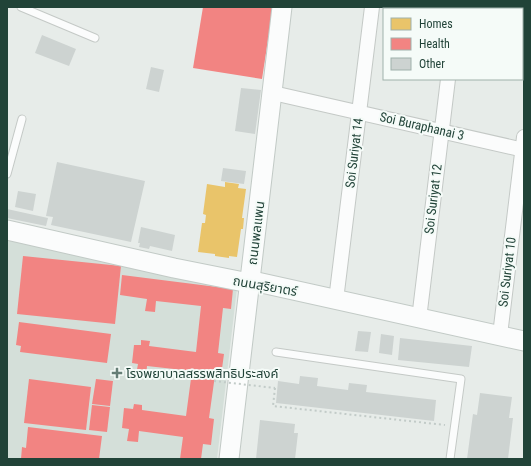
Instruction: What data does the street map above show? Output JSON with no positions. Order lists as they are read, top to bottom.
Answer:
{
  "streets": {
    "street": [
      "Soi Buraphanai 3",
      "Soi Suriyat 14",
      "Soi Suriyat 12",
      "ถนนพลแพน",
      "Soi Suriyat 10",
      "ถนนสุริยาตร์"
    ]
  },
  "crossings": [
    ["Soi Buraphanai 3", "Soi Suriyat 14"],
    ["Soi Buraphanai 3", "Soi Suriyat 12"],
    ["Soi Buraphanai 3", "ถนนพลแพน"],
    ["Soi Buraphanai 3", "Soi Suriyat 10"],
    ["Soi Suriyat 14", "ถนนสุริยาตร์"],
    ["Soi Suriyat 12", "ถนนสุริยาตร์"],
    ["ถนนพลแพน", "ถนนสุริยาตร์"],
    ["Soi Suriyat 10", "ถนนสุริยาตร์"]
  ],
  "places": {
    "health": ["โรงพยาบาลสรรพสิทธิประสงค์"]
  },
  "legend": ["Homes", "Health", "Other"]
}
